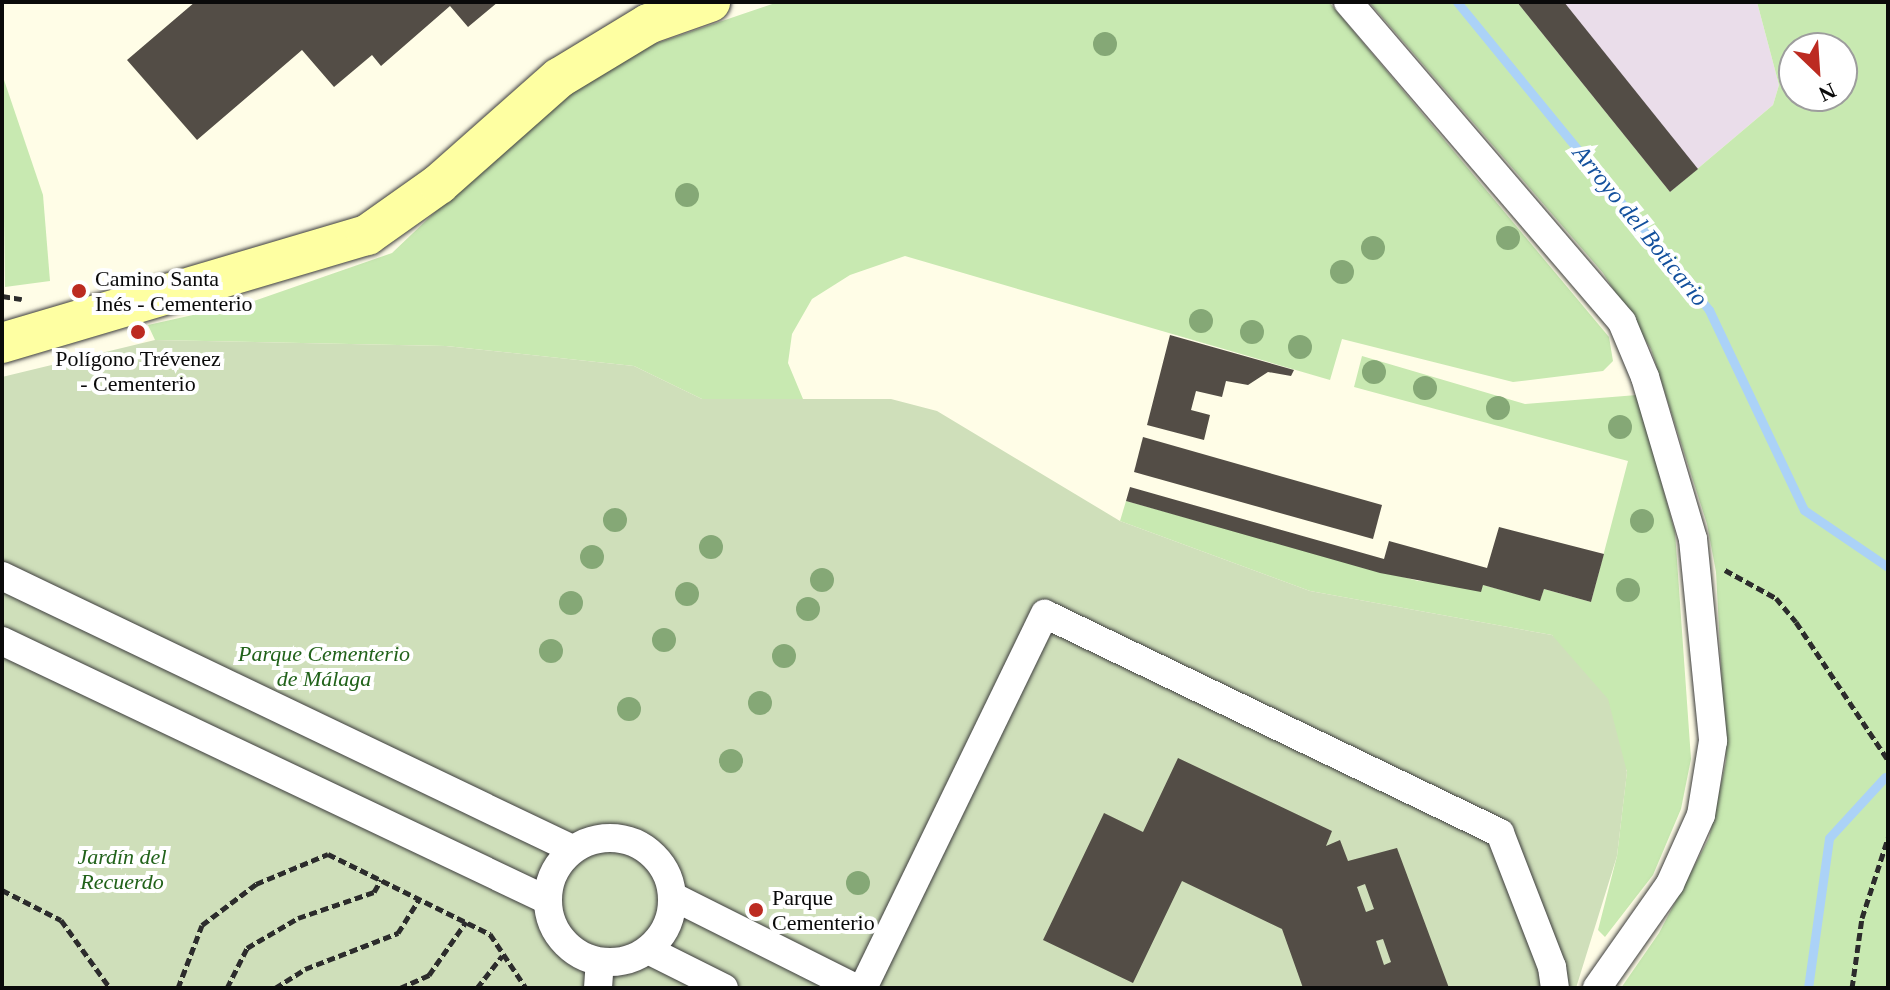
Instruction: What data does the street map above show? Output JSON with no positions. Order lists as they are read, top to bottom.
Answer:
{
  "water": ["Arroyo del Boticario"],
  "parks": ["Parque Cementerio de Málaga", "Jardín del Recuerdo"],
  "places": ["Camino Santa Inés - Cementerio", "Polígono Trévenez - Cementerio", "Parque Cementerio"],
  "north": "bottom right"
}
